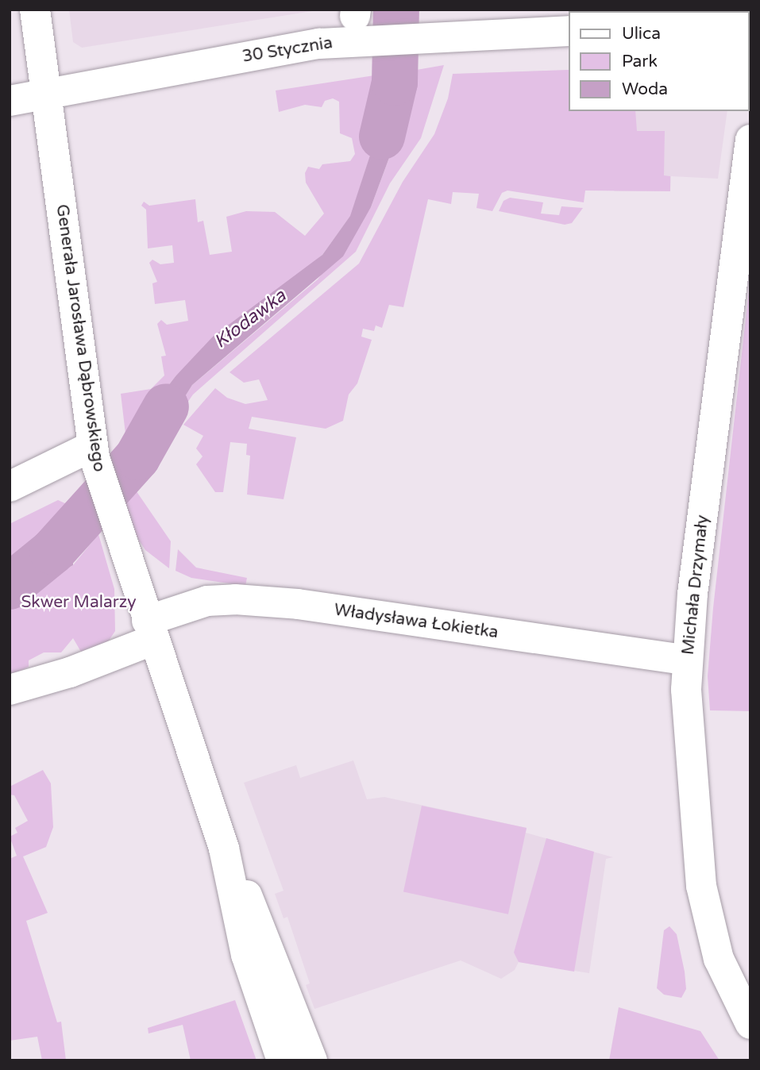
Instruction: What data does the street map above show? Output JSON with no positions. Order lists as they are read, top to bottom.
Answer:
{
  "streets": {
    "main road": [
      "30 Stycznia",
      "Generała Jarosława Dąbrowskiego",
      "Michała Drzymały",
      "Władysława Łokietka"
    ]
  },
  "crossings": [
    ["30 Stycznia", "Generała Jarosława Dąbrowskiego"],
    ["Generała Jarosława Dąbrowskiego", "Władysława Łokietka"],
    ["Michała Drzymały", "Władysława Łokietka"]
  ],
  "water": ["Kłodawka"],
  "parks": ["Skwer Malarzy"],
  "legend": ["Ulica", "Park", "Woda"]
}
